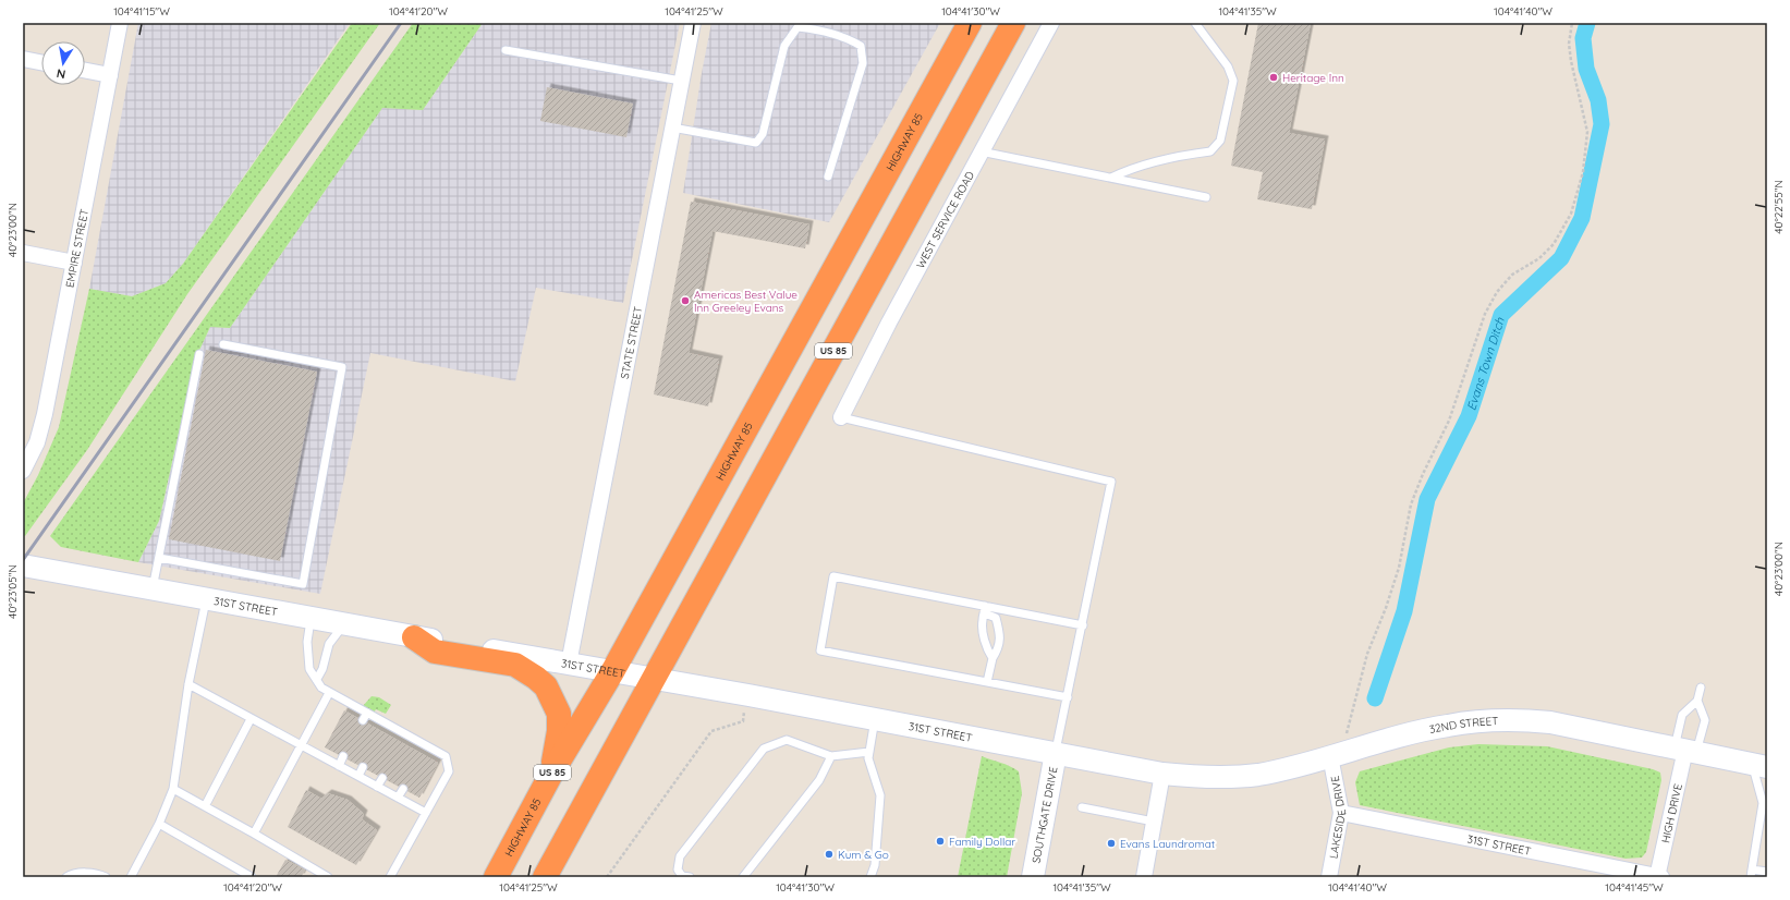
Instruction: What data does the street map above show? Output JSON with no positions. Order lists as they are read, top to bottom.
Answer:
{
  "streets": {
    "highway": ["HIGHWAY 85", "US 85"],
    "main road": ["31ST STREET", "32ND STREET", "SOUTHGATE DRIVE"],
    "street": [
      "WEST SERVICE ROAD",
      "EMPIRE STREET",
      "STATE STREET",
      "HIGH DRIVE",
      "LAKESIDE DRIVE"
    ]
  },
  "crossings": [
    ["HIGHWAY 85", "31ST STREET"],
    ["STATE STREET", "31ST STREET"],
    ["US 85", "31ST STREET"],
    ["31ST STREET", "32ND STREET"],
    ["31ST STREET", "HIGH DRIVE"],
    ["31ST STREET", "SOUTHGATE DRIVE"],
    ["31ST STREET", "LAKESIDE DRIVE"],
    ["32ND STREET", "HIGH DRIVE"],
    ["32ND STREET", "LAKESIDE DRIVE"]
  ],
  "water": ["Evans Town Ditch"],
  "places": [
    "Heritage Inn",
    "Americas Best Value Inn Greeley Evans",
    "Family Dollar",
    "Evans Laundromat",
    "Kum & Go"
  ],
  "north": "bottom",
  "coordinates": [
    "104°41'15\"W",
    "104°41'20\"W",
    "104°41'25\"W",
    "104°41'30\"W",
    "104°41'35\"W",
    "104°41'40\"W",
    "40°22'55\"N",
    "40°23'00\"N",
    "40°23'05\"N",
    "104°41'45\"W"
  ]
}
